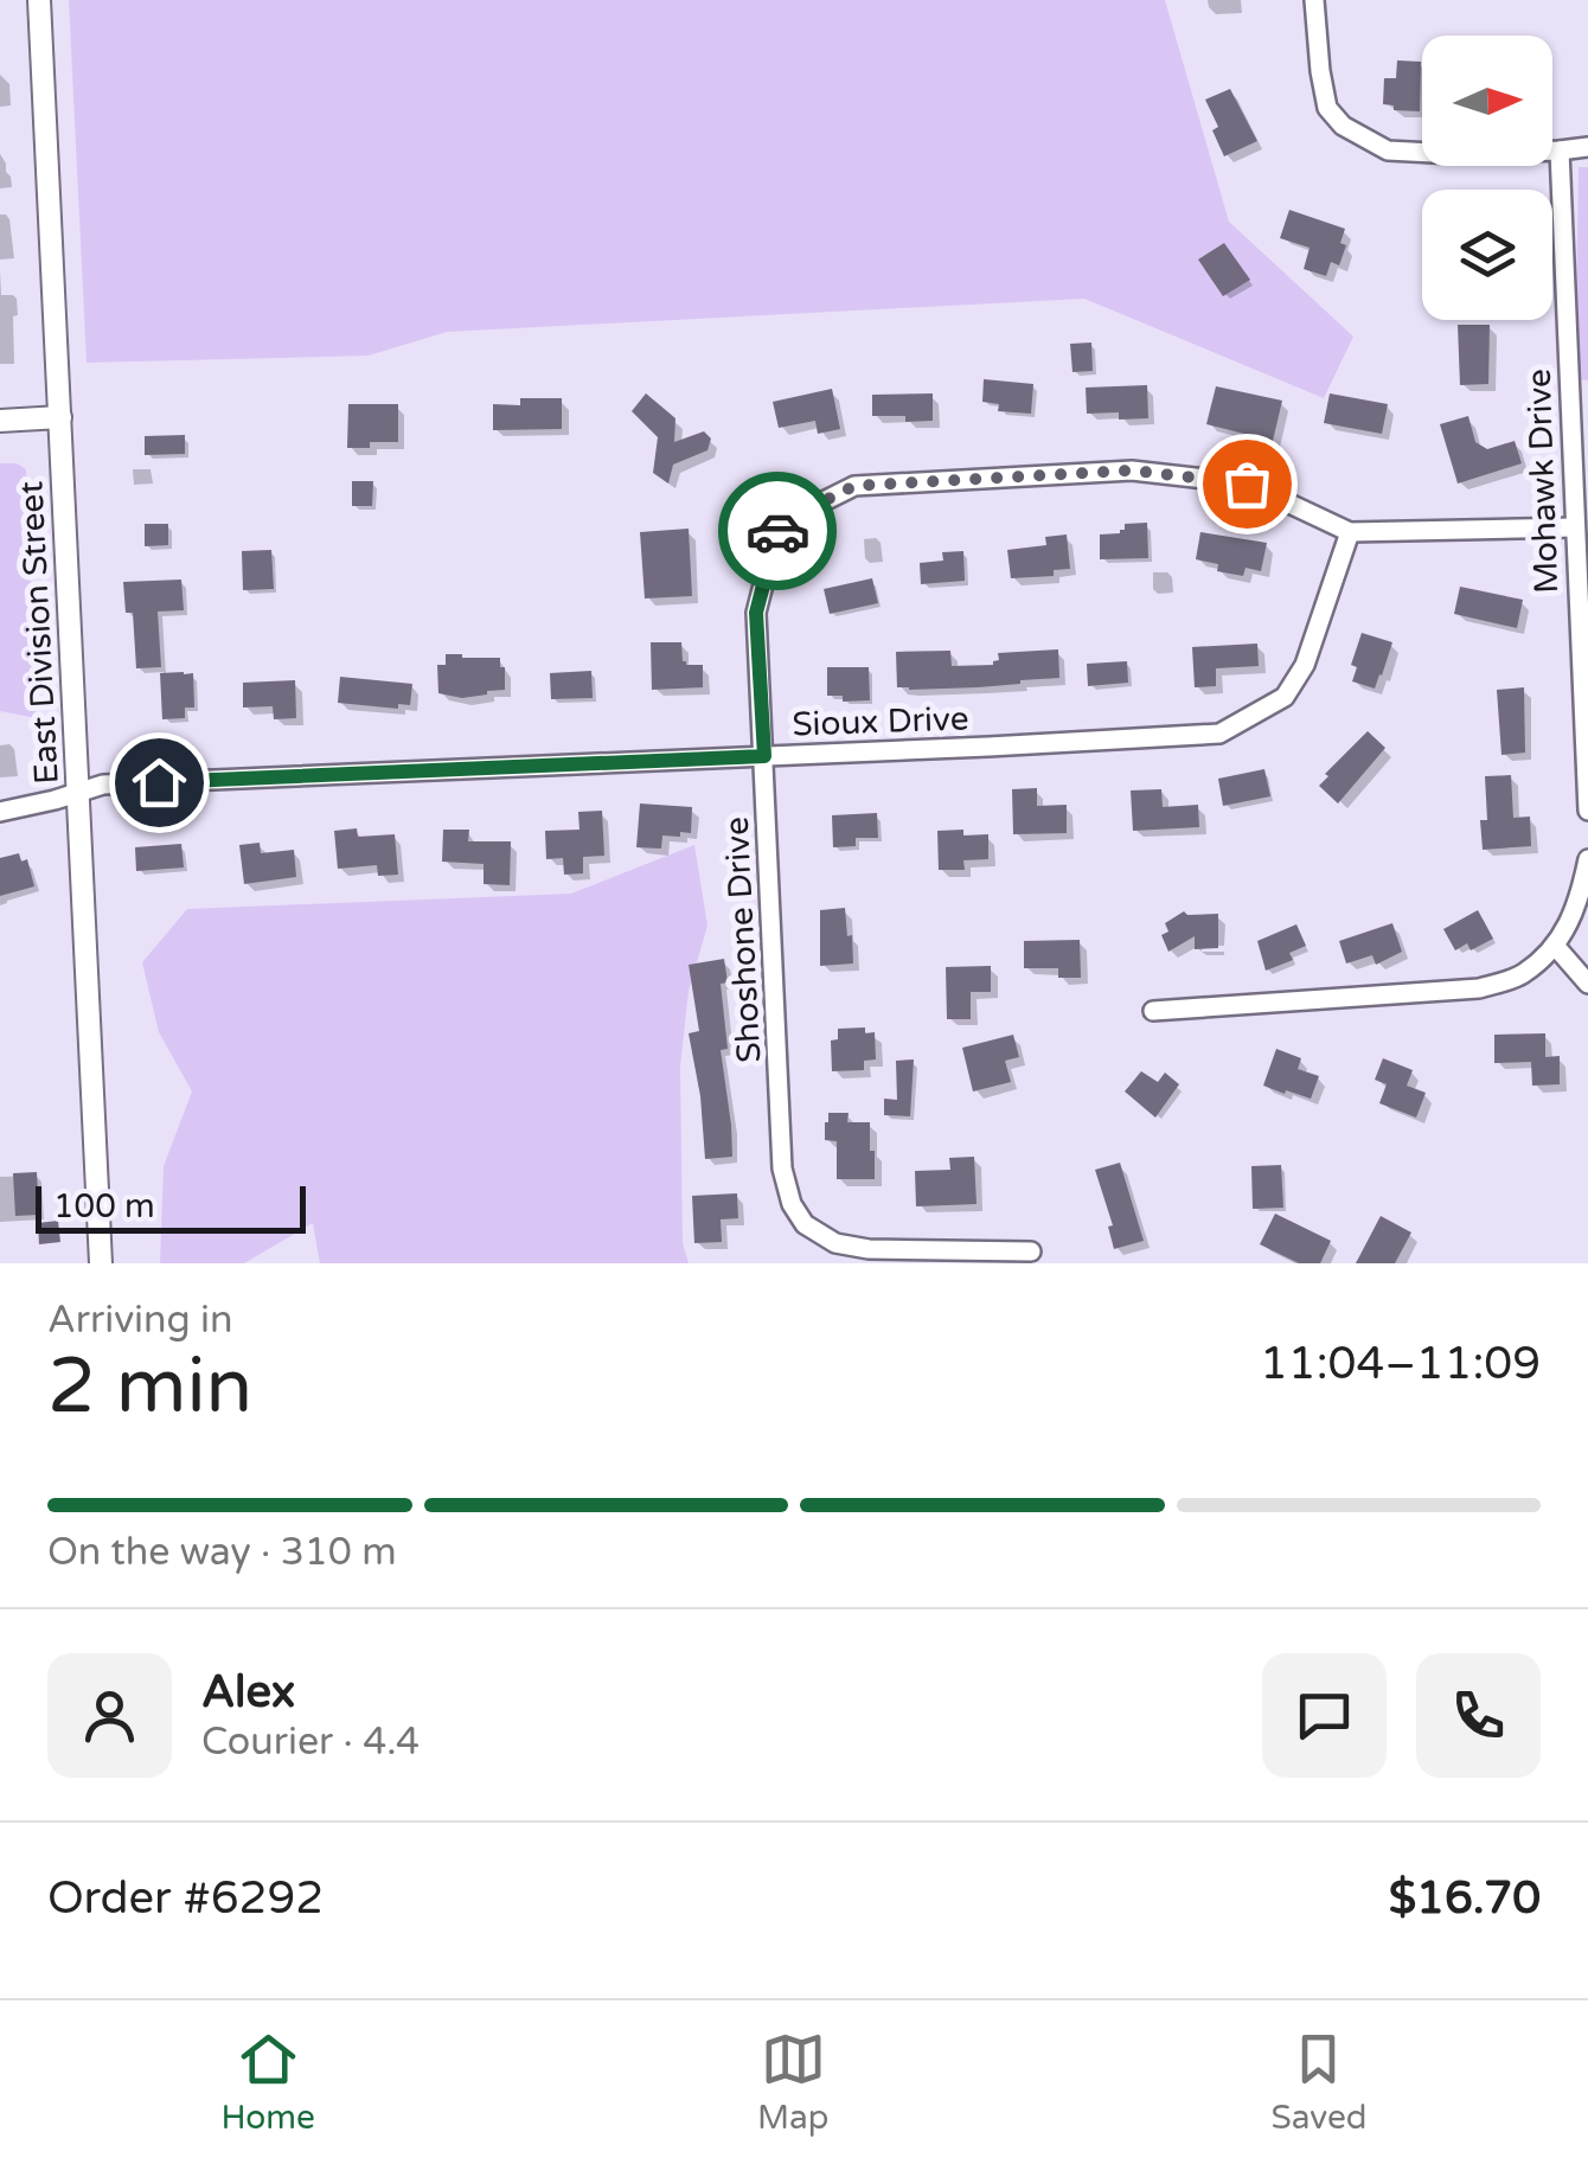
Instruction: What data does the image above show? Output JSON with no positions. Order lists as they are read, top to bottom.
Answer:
{
  "streets": {
    "street": [
      "Mohawk Drive",
      "East Division Street",
      "Sioux Drive",
      "Shoshone Drive"
    ]
  },
  "crossings": [
    ["Mohawk Drive", "Shoshone Drive"],
    ["East Division Street", "Sioux Drive"],
    ["Sioux Drive", "Shoshone Drive"]
  ],
  "scale_bar": "100 m",
  "north": "right",
  "page": {
    "scale": "100 m",
    "heading": ["2 min", "Arriving in", "11:04–11:09"],
    "panel": [
      "Alex",
      "Courier · 4.4",
      "Order #6292",
      "$16.70"
    ],
    "bar": "On the way · 310 m",
    "tabs": ["Home", "Map", "Saved"]
  }
}
